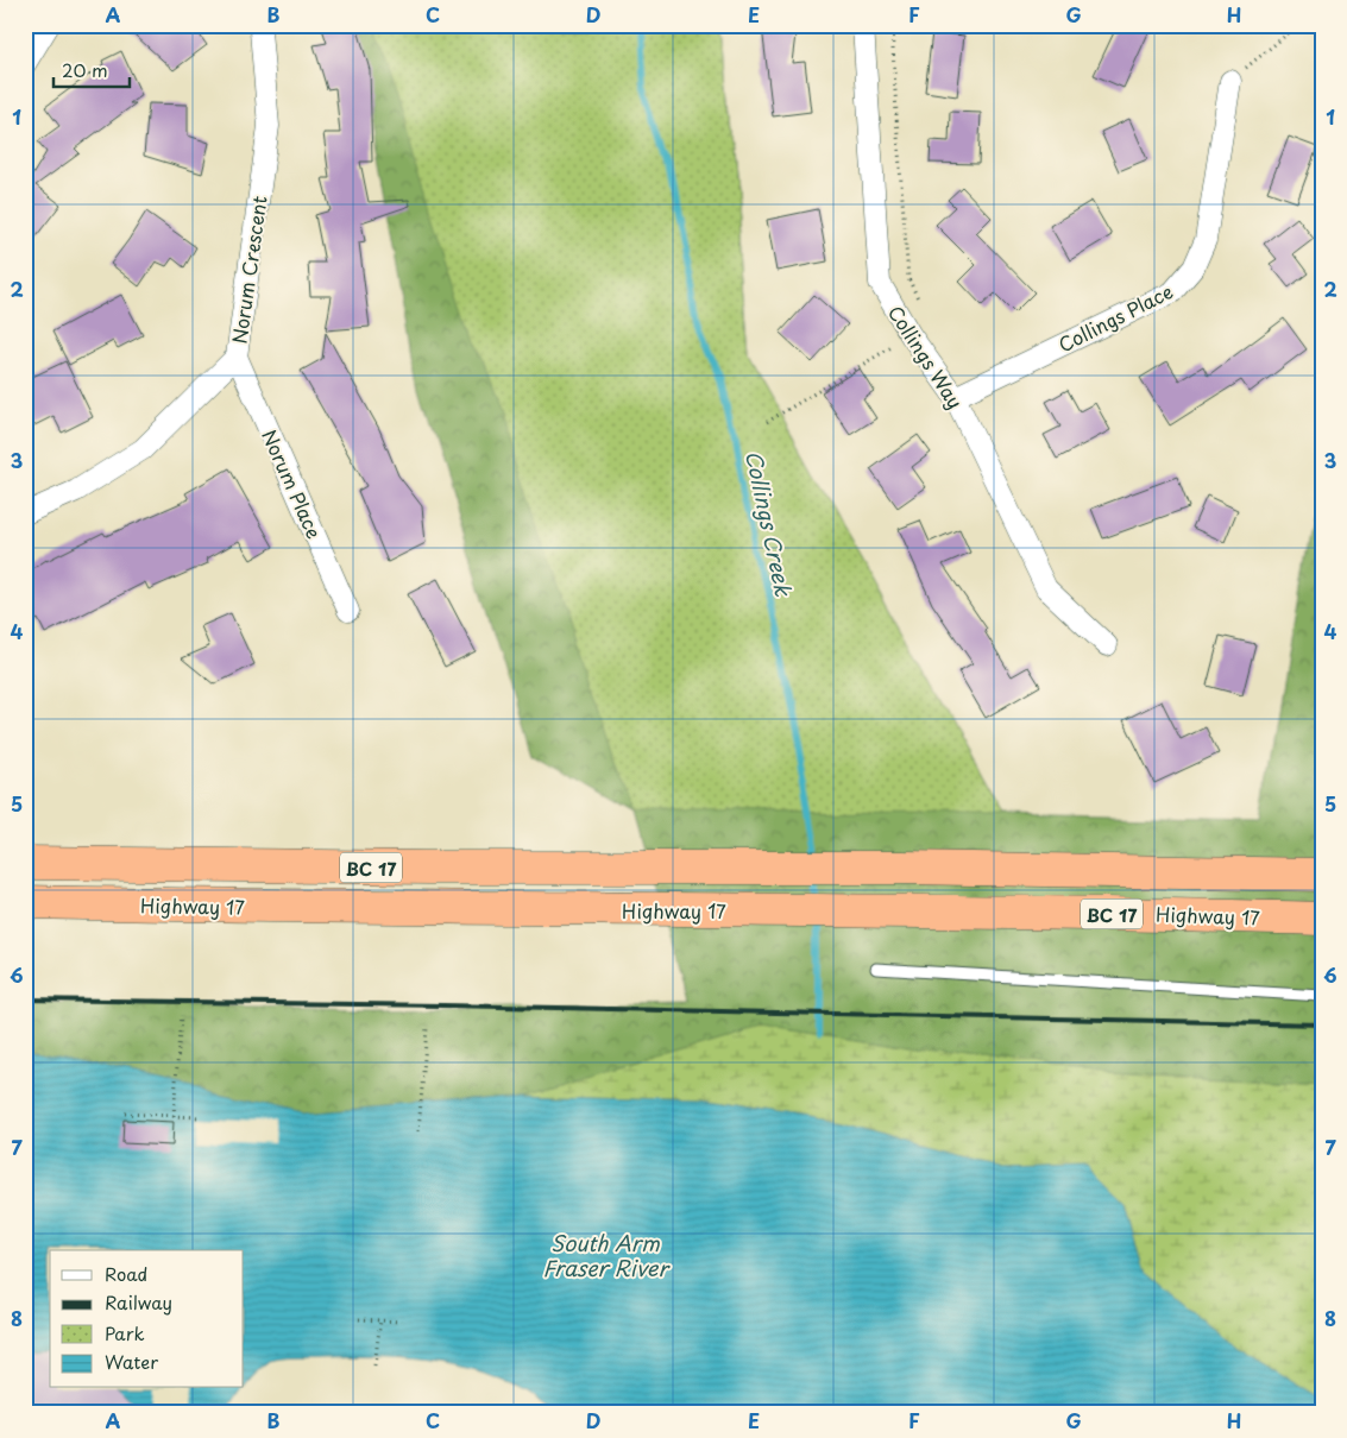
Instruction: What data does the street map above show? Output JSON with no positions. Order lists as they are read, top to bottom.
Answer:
{
  "streets": {
    "highway": ["BC 17", "Highway 17"],
    "street": [
      "Norum Crescent",
      "Collings Place",
      "Collings Way",
      "Norum Place"
    ]
  },
  "crossings": [
    ["Norum Crescent", "Norum Place"],
    ["Collings Place", "Collings Way"]
  ],
  "water": ["Collings Creek", "South Arm Fraser River"],
  "legend": [
    "Road",
    "Railway",
    "Park",
    "Water"
  ],
  "scale_bar": "20 m",
  "grid": {
    "columns": [
      "A",
      "B",
      "C",
      "D",
      "E",
      "F",
      "G",
      "H"
    ],
    "rows": [
      "1",
      "2",
      "3",
      "4",
      "5",
      "6",
      "7",
      "8"
    ]
  }
}
